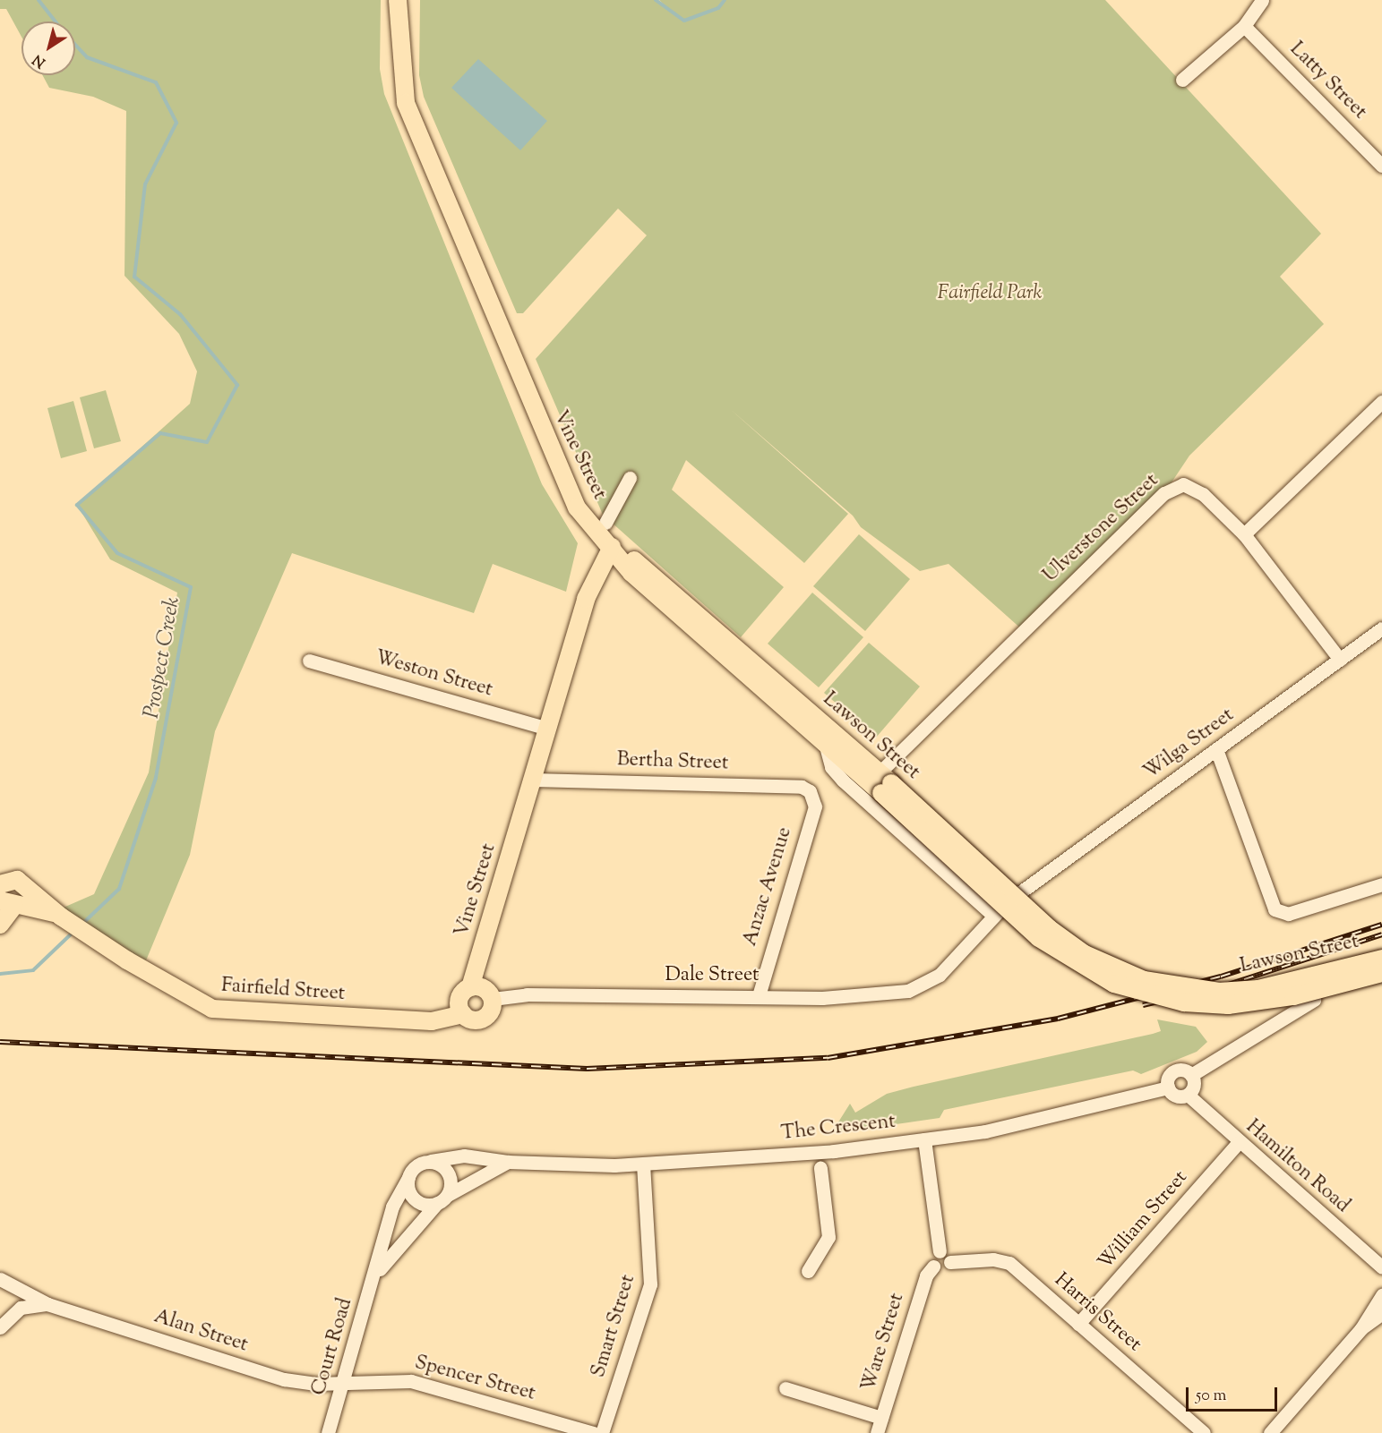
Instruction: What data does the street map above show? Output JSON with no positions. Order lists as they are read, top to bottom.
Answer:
{
  "streets": {
    "main road": ["Vine Street", "Lawson Street", "Fairfield Street"],
    "street": [
      "Latty Street",
      "Ulverstone Street",
      "Weston Street",
      "Wilga Street",
      "Bertha Street",
      "Anzac Avenue",
      "Dale Street",
      "The Crescent",
      "Hamilton Road",
      "William Street",
      "Harris Street",
      "Smart Street",
      "Alan Street",
      "Ware Street",
      "Court Road",
      "Spencer Street"
    ]
  },
  "crossings": [
    ["Vine Street", "Weston Street"],
    ["Vine Street", "Lawson Street"],
    ["Vine Street", "Bertha Street"],
    ["Vine Street", "Dale Street"],
    ["Vine Street", "Fairfield Street"],
    ["Ulverstone Street", "Lawson Street"],
    ["Ulverstone Street", "Wilga Street"],
    ["Lawson Street", "Dale Street"],
    ["Bertha Street", "Anzac Avenue"],
    ["Anzac Avenue", "Dale Street"],
    ["Dale Street", "Fairfield Street"],
    ["The Crescent", "Hamilton Road"],
    ["The Crescent", "Smart Street"],
    ["The Crescent", "Court Road"],
    ["Hamilton Road", "William Street"],
    ["William Street", "Harris Street"],
    ["Harris Street", "Ware Street"],
    ["Alan Street", "Court Road"],
    ["Alan Street", "Spencer Street"],
    ["Court Road", "Spencer Street"]
  ],
  "water": ["Prospect Creek"],
  "parks": ["Fairfield Park"],
  "scale_bar": "50 m",
  "north": "bottom left"
}
